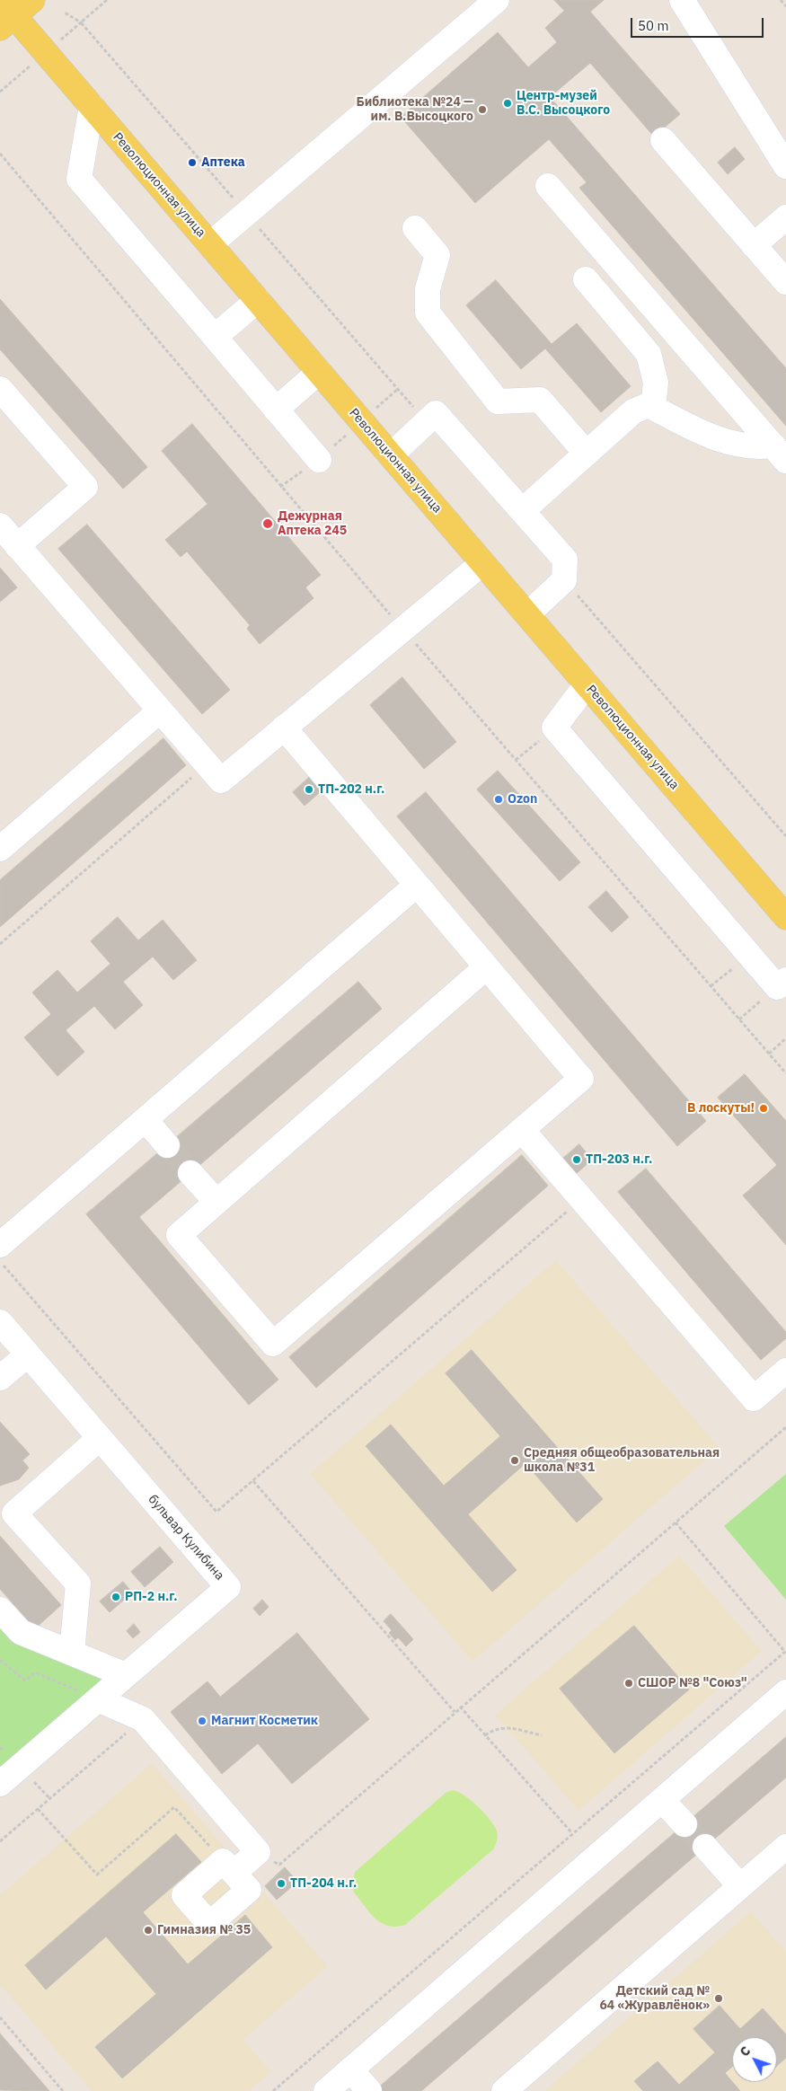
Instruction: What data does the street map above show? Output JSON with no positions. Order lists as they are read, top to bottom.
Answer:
{
  "streets": {
    "main road": ["Революционная улица"],
    "street": ["бульвар Кулибина"]
  },
  "places": [
    "Центр-музей В.С. Высоцкого",
    "Библиотека №24 — им. В.Высоцкого",
    "Аптека",
    "Дежурная Аптека 245",
    "ТП-202 н.г.",
    "Ozon",
    "В лоскуты!",
    "ТП-203 н.г.",
    "Средняя общеобразовательная школа №31",
    "РП-2 н.г.",
    "СШОР №8 \"Союз\"",
    "Магнит Косметик",
    "ТП-204 н.г.",
    "Гимназия № 35",
    "Детский сад № 64 «Журавлёнок»"
  ],
  "scale_bar": "50 m",
  "north": "top left"
}
